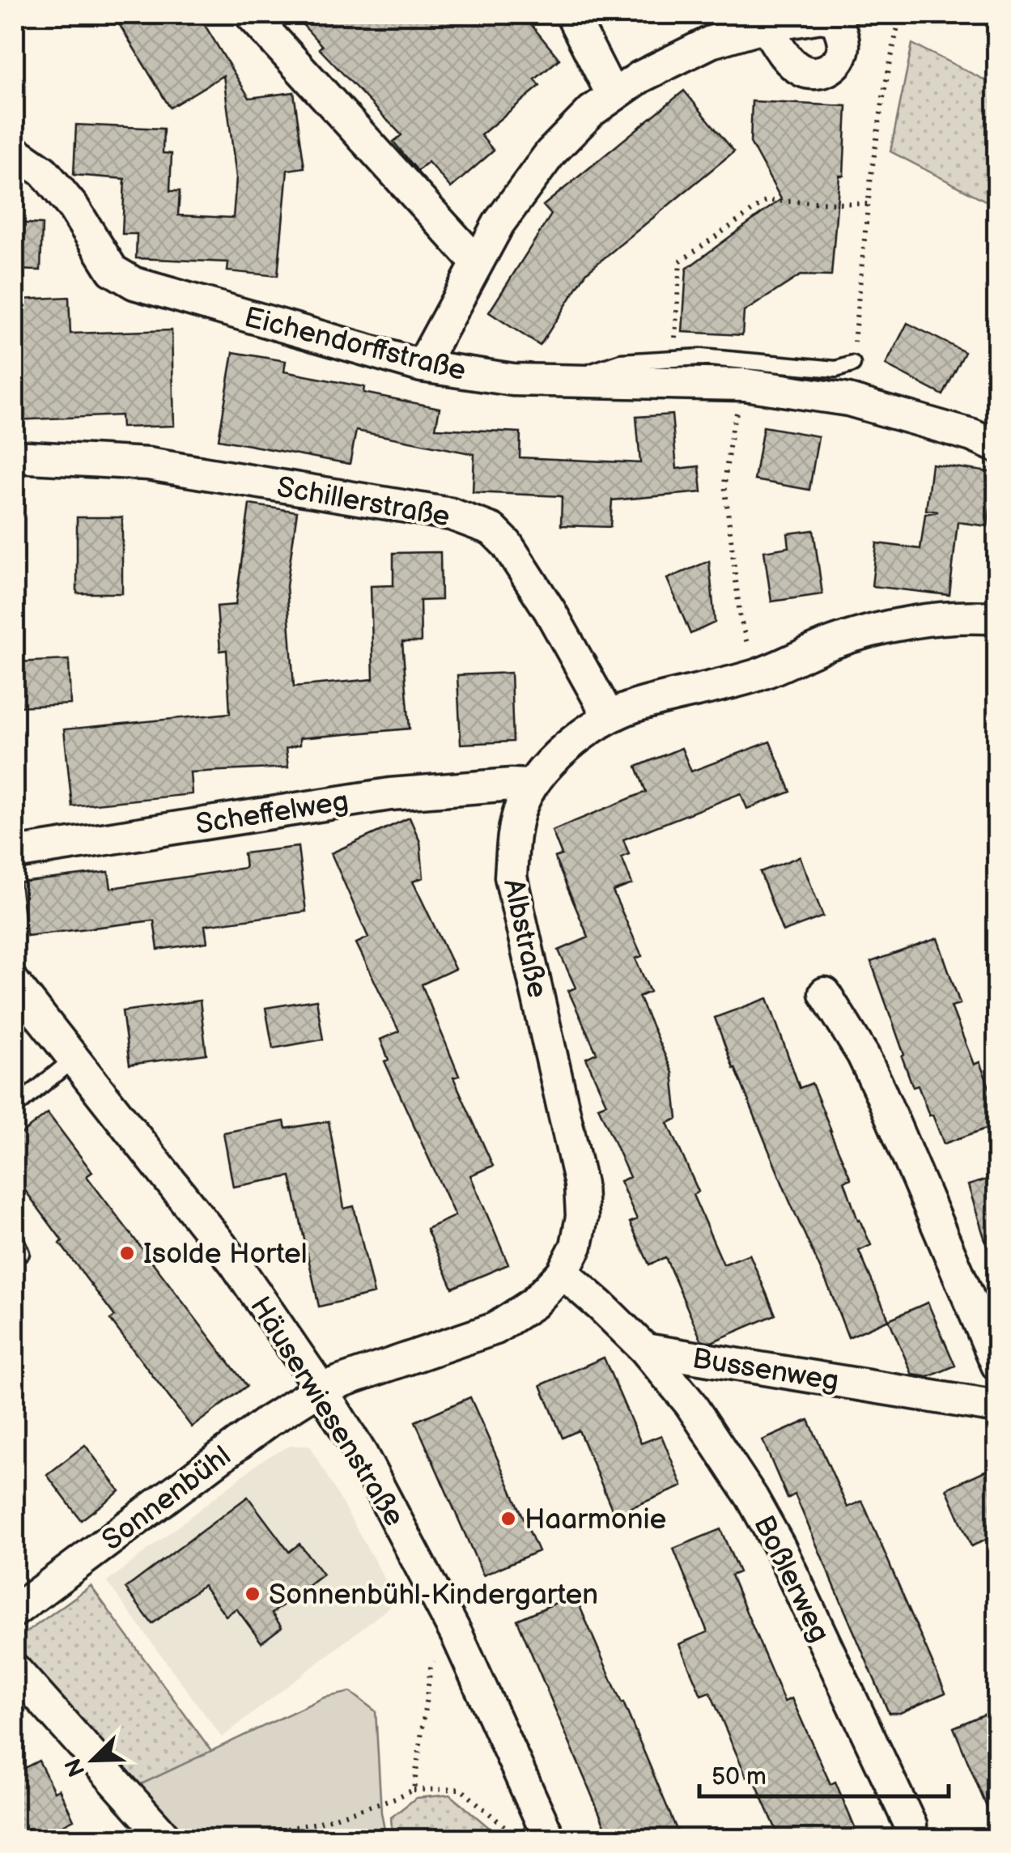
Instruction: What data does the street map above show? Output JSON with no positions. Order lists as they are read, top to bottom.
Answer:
{
  "streets": {
    "street": [
      "Eichendorffstraße",
      "Schillerstraße",
      "Scheffelweg",
      "Albstraße",
      "Bussenweg",
      "Häuserwiesenstraße",
      "Sonnenbühl",
      "Boßlerweg"
    ]
  },
  "crossings": [
    ["Schillerstraße", "Albstraße"],
    ["Scheffelweg", "Albstraße"],
    ["Albstraße", "Häuserwiesenstraße"],
    ["Albstraße", "Sonnenbühl"],
    ["Bussenweg", "Boßlerweg"],
    ["Häuserwiesenstraße", "Sonnenbühl"]
  ],
  "places": ["Isolde Hortel", "Haarmonie", "Sonnenbühl-Kindergarten"],
  "scale_bar": "50 m",
  "north": "bottom left"
}
